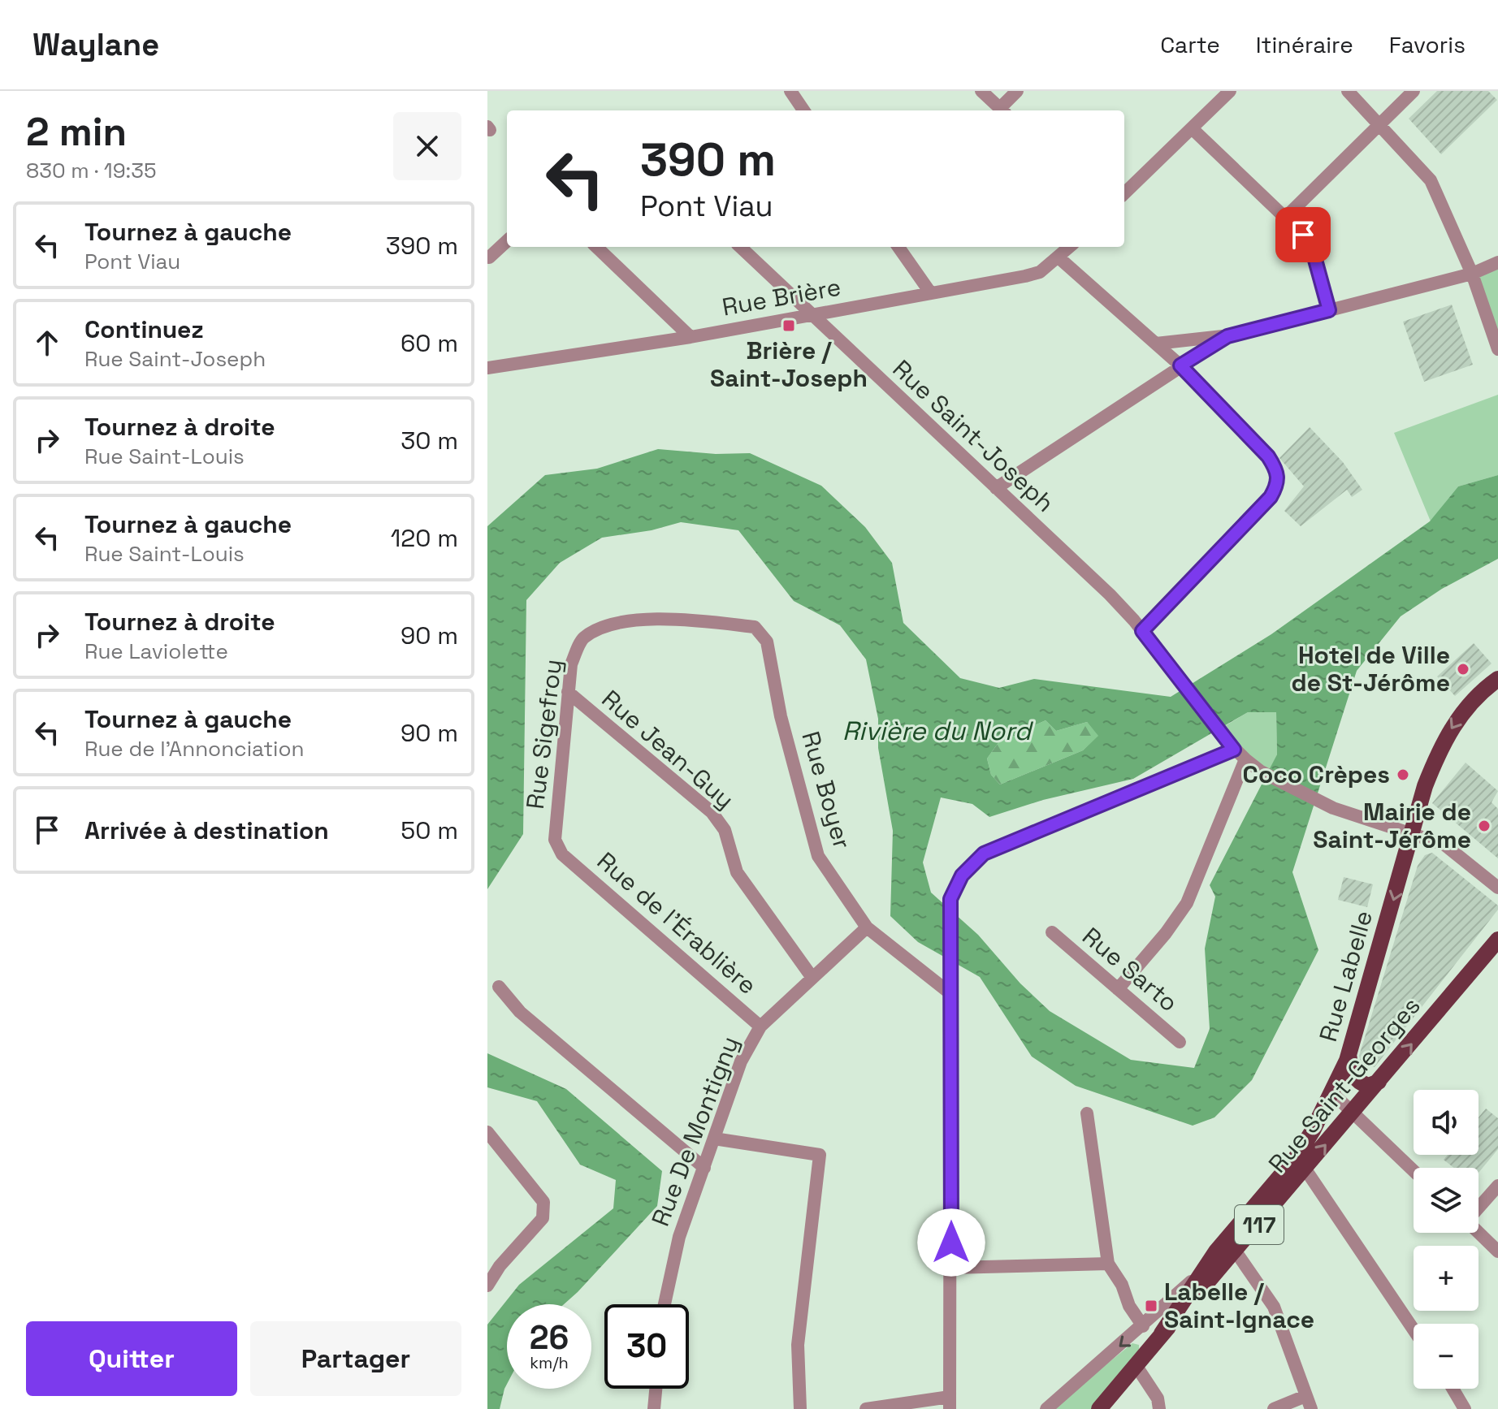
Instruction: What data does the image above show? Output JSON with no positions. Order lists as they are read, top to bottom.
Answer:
{
  "streets": {
    "main road": ["Rue Labelle", "Rue Saint-Georges", "117"],
    "street": [
      "Rue Brière",
      "Rue Saint-Joseph",
      "Rue Sigefroy",
      "Rue Jean-Guy",
      "Rue Boyer",
      "Rue de l'Érablière",
      "Rue Sarto",
      "Rue De Montigny"
    ]
  },
  "crossings": [
    ["Rue Brière", "Rue Saint-Joseph"],
    ["Rue Sigefroy", "Rue Jean-Guy"],
    ["Rue Sigefroy", "Rue Boyer"],
    ["Rue Sigefroy", "Rue de l'Érablière"],
    ["Rue Jean-Guy", "Rue De Montigny"],
    ["Rue Boyer", "Rue De Montigny"],
    ["Rue de l'Érablière", "Rue De Montigny"],
    ["Rue Labelle", "Rue Saint-Georges"]
  ],
  "one_way": ["Rue Labelle", "Rue Saint-Georges"],
  "water": ["Rivière du Nord"],
  "places": {
    "transit": ["Brière / Saint-Joseph", "Labelle / Saint-Ignace"],
    "other": ["Hotel de Ville de St-Jérôme", "Coco Crèpes", "Mairie de Saint-Jérôme"]
  },
  "page": {
    "header": "Waylane",
    "nav": ["Carte", "Itinéraire", "Favoris"],
    "heading": ["2 min", "830 m · 19:35"],
    "turn": ["390 m", "Pont Viau"],
    "list": [
      {
        "name": "Tournez à gauche",
        "note": "Pont Viau",
        "value": "390 m"
      },
      {
        "name": "Continuez",
        "note": "Rue Saint-Joseph",
        "value": "60 m"
      },
      {
        "name": "Tournez à droite",
        "note": "Rue Saint-Louis",
        "value": "30 m"
      },
      {
        "name": "Tournez à gauche",
        "note": "Rue Saint-Louis",
        "value": "120 m"
      },
      {
        "name": "Tournez à droite",
        "note": "Rue Laviolette",
        "value": "90 m"
      },
      {
        "name": "Tournez à gauche",
        "note": "Rue de l'Annonciation",
        "value": "90 m"
      },
      {
        "name": "Arrivée à destination",
        "value": "50 m"
      }
    ],
    "map_buttons": ["+", "−"],
    "speed": "26 km/h",
    "limit": "30",
    "buttons": ["Quitter", "Partager"]
  }
}
